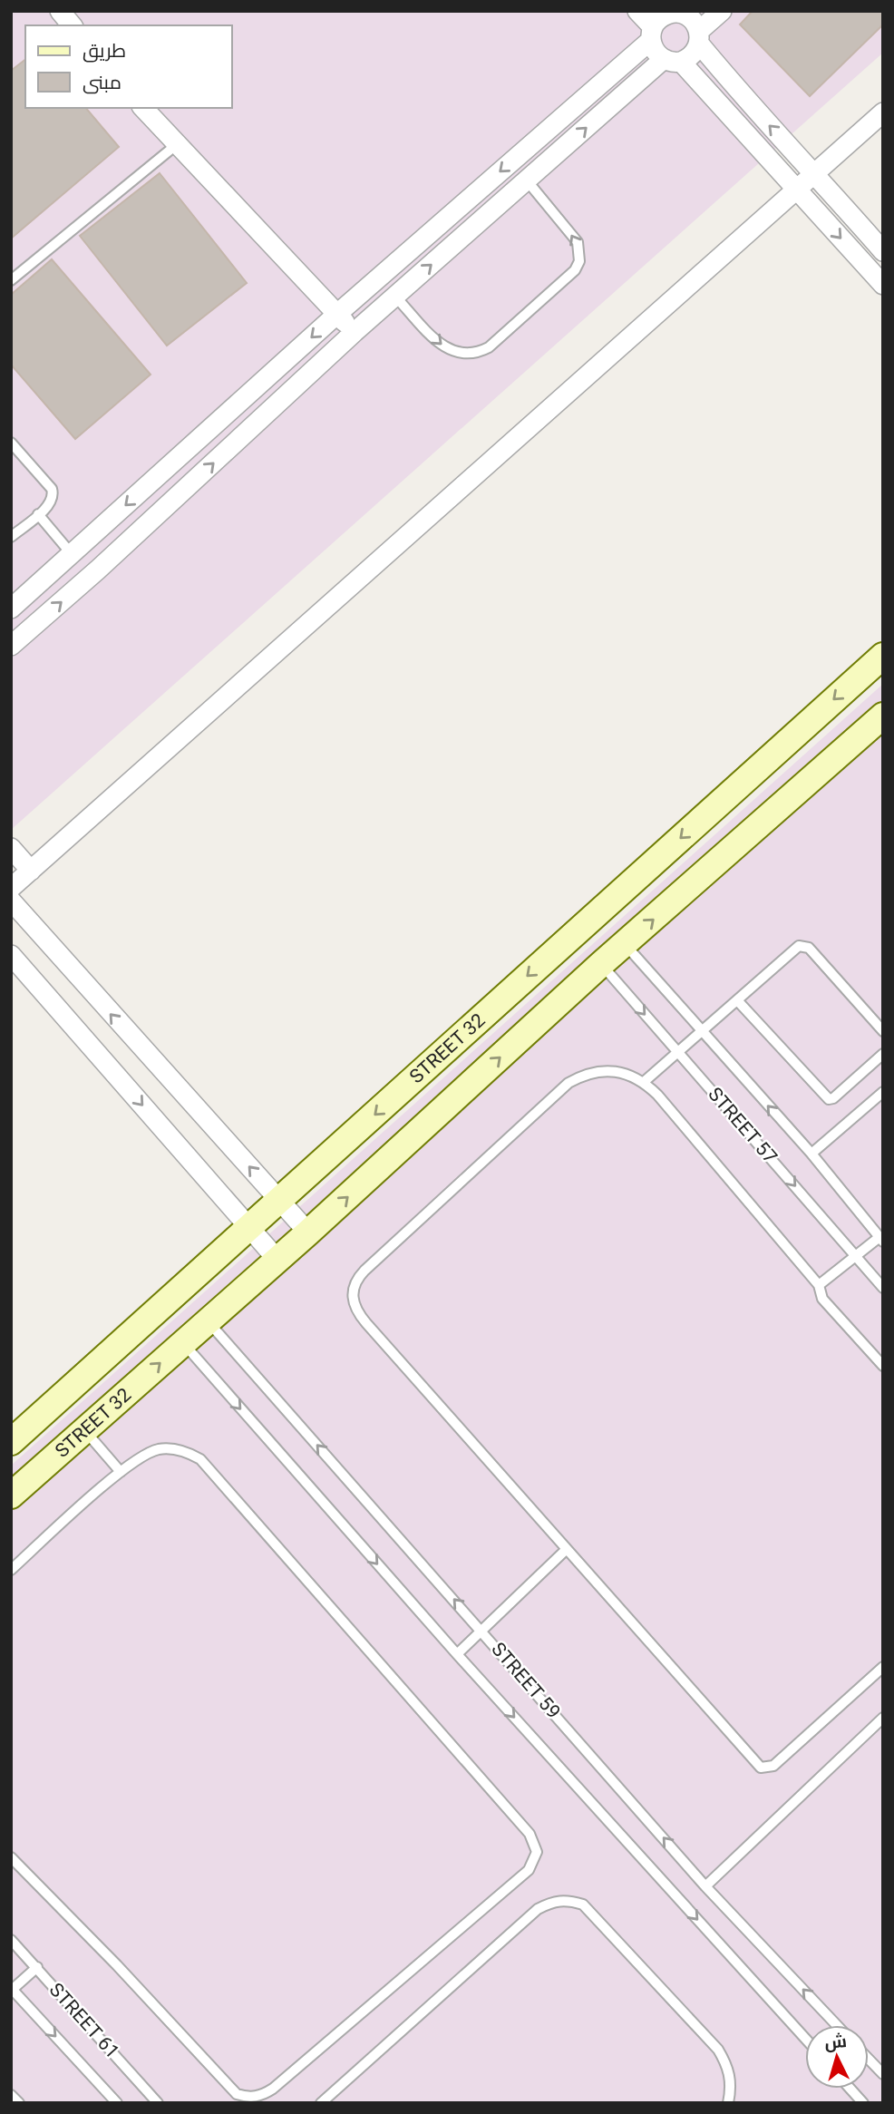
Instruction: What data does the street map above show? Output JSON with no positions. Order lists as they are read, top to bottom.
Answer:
{
  "streets": {
    "main road": ["STREET 32"],
    "lane": ["STREET 57", "STREET 59", "STREET 61"]
  },
  "crossings": [
    ["STREET 32", "STREET 57"],
    ["STREET 32", "STREET 59"]
  ],
  "legend": ["طريق", "مبنى"],
  "north": "top"
}
